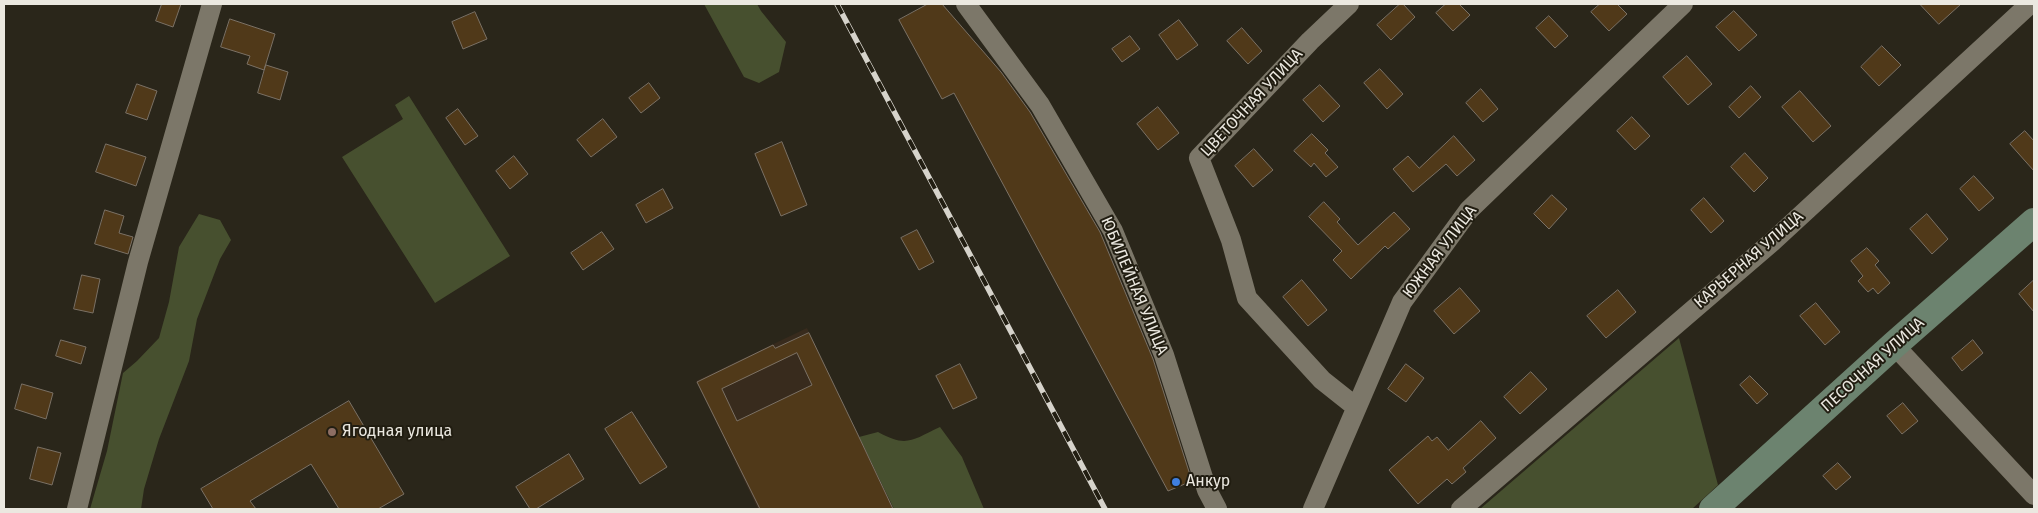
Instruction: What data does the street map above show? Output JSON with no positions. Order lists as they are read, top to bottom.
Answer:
{
  "streets": {
    "street": [
      "ЦВЕТОЧНАЯ УЛИЦА",
      "ЮЖНАЯ УЛИЦА",
      "КАРЬЕРНАЯ УЛИЦА",
      "ЮБИЛЕЙНАЯ УЛИЦА",
      "ПЕСОЧНАЯ УЛИЦА"
    ]
  },
  "crossings": [
    ["ЦВЕТОЧНАЯ УЛИЦА", "ЮЖНАЯ УЛИЦА"]
  ],
  "places": ["Ягодная улица", "Анкур"]
}
